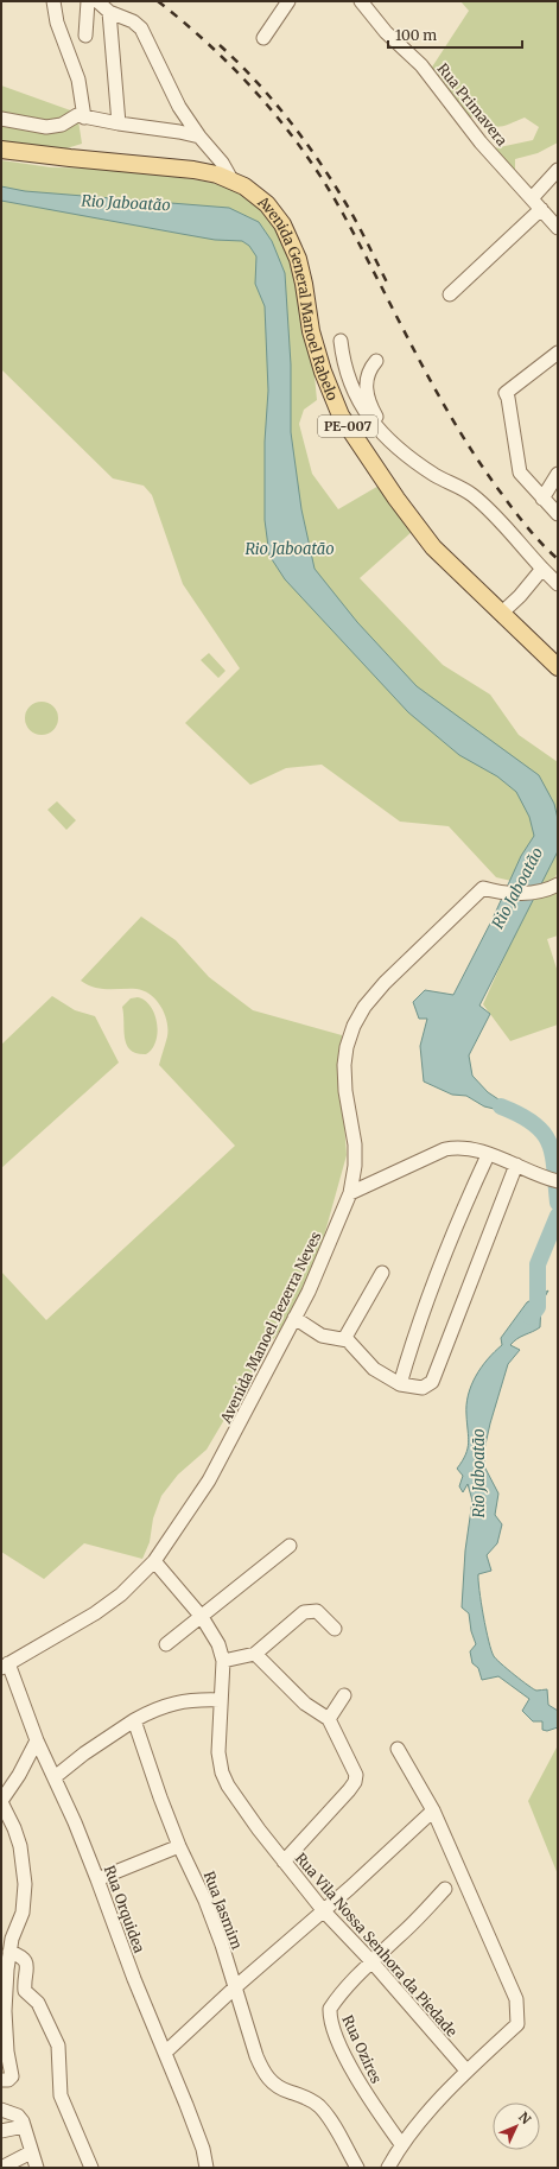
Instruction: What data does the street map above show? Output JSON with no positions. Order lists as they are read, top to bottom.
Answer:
{
  "streets": {
    "main road": ["Avenida General Manoel Rabelo", "PE-007"],
    "street": [
      "Rua Primavera",
      "Avenida Manoel Bezerra Neves",
      "Rua Orquidea",
      "Rua Jasmim",
      "Rua Vila Nossa Senhora da Piedade",
      "Rua Ozires"
    ]
  },
  "crossings": [
    ["Avenida Manoel Bezerra Neves", "Rua Orquidea"],
    ["Avenida Manoel Bezerra Neves", "Rua Vila Nossa Senhora da Piedade"],
    ["Rua Vila Nossa Senhora da Piedade", "Rua Ozires"]
  ],
  "water": ["Rio Jaboatão"],
  "scale_bar": "100 m",
  "north": "top right"
}
